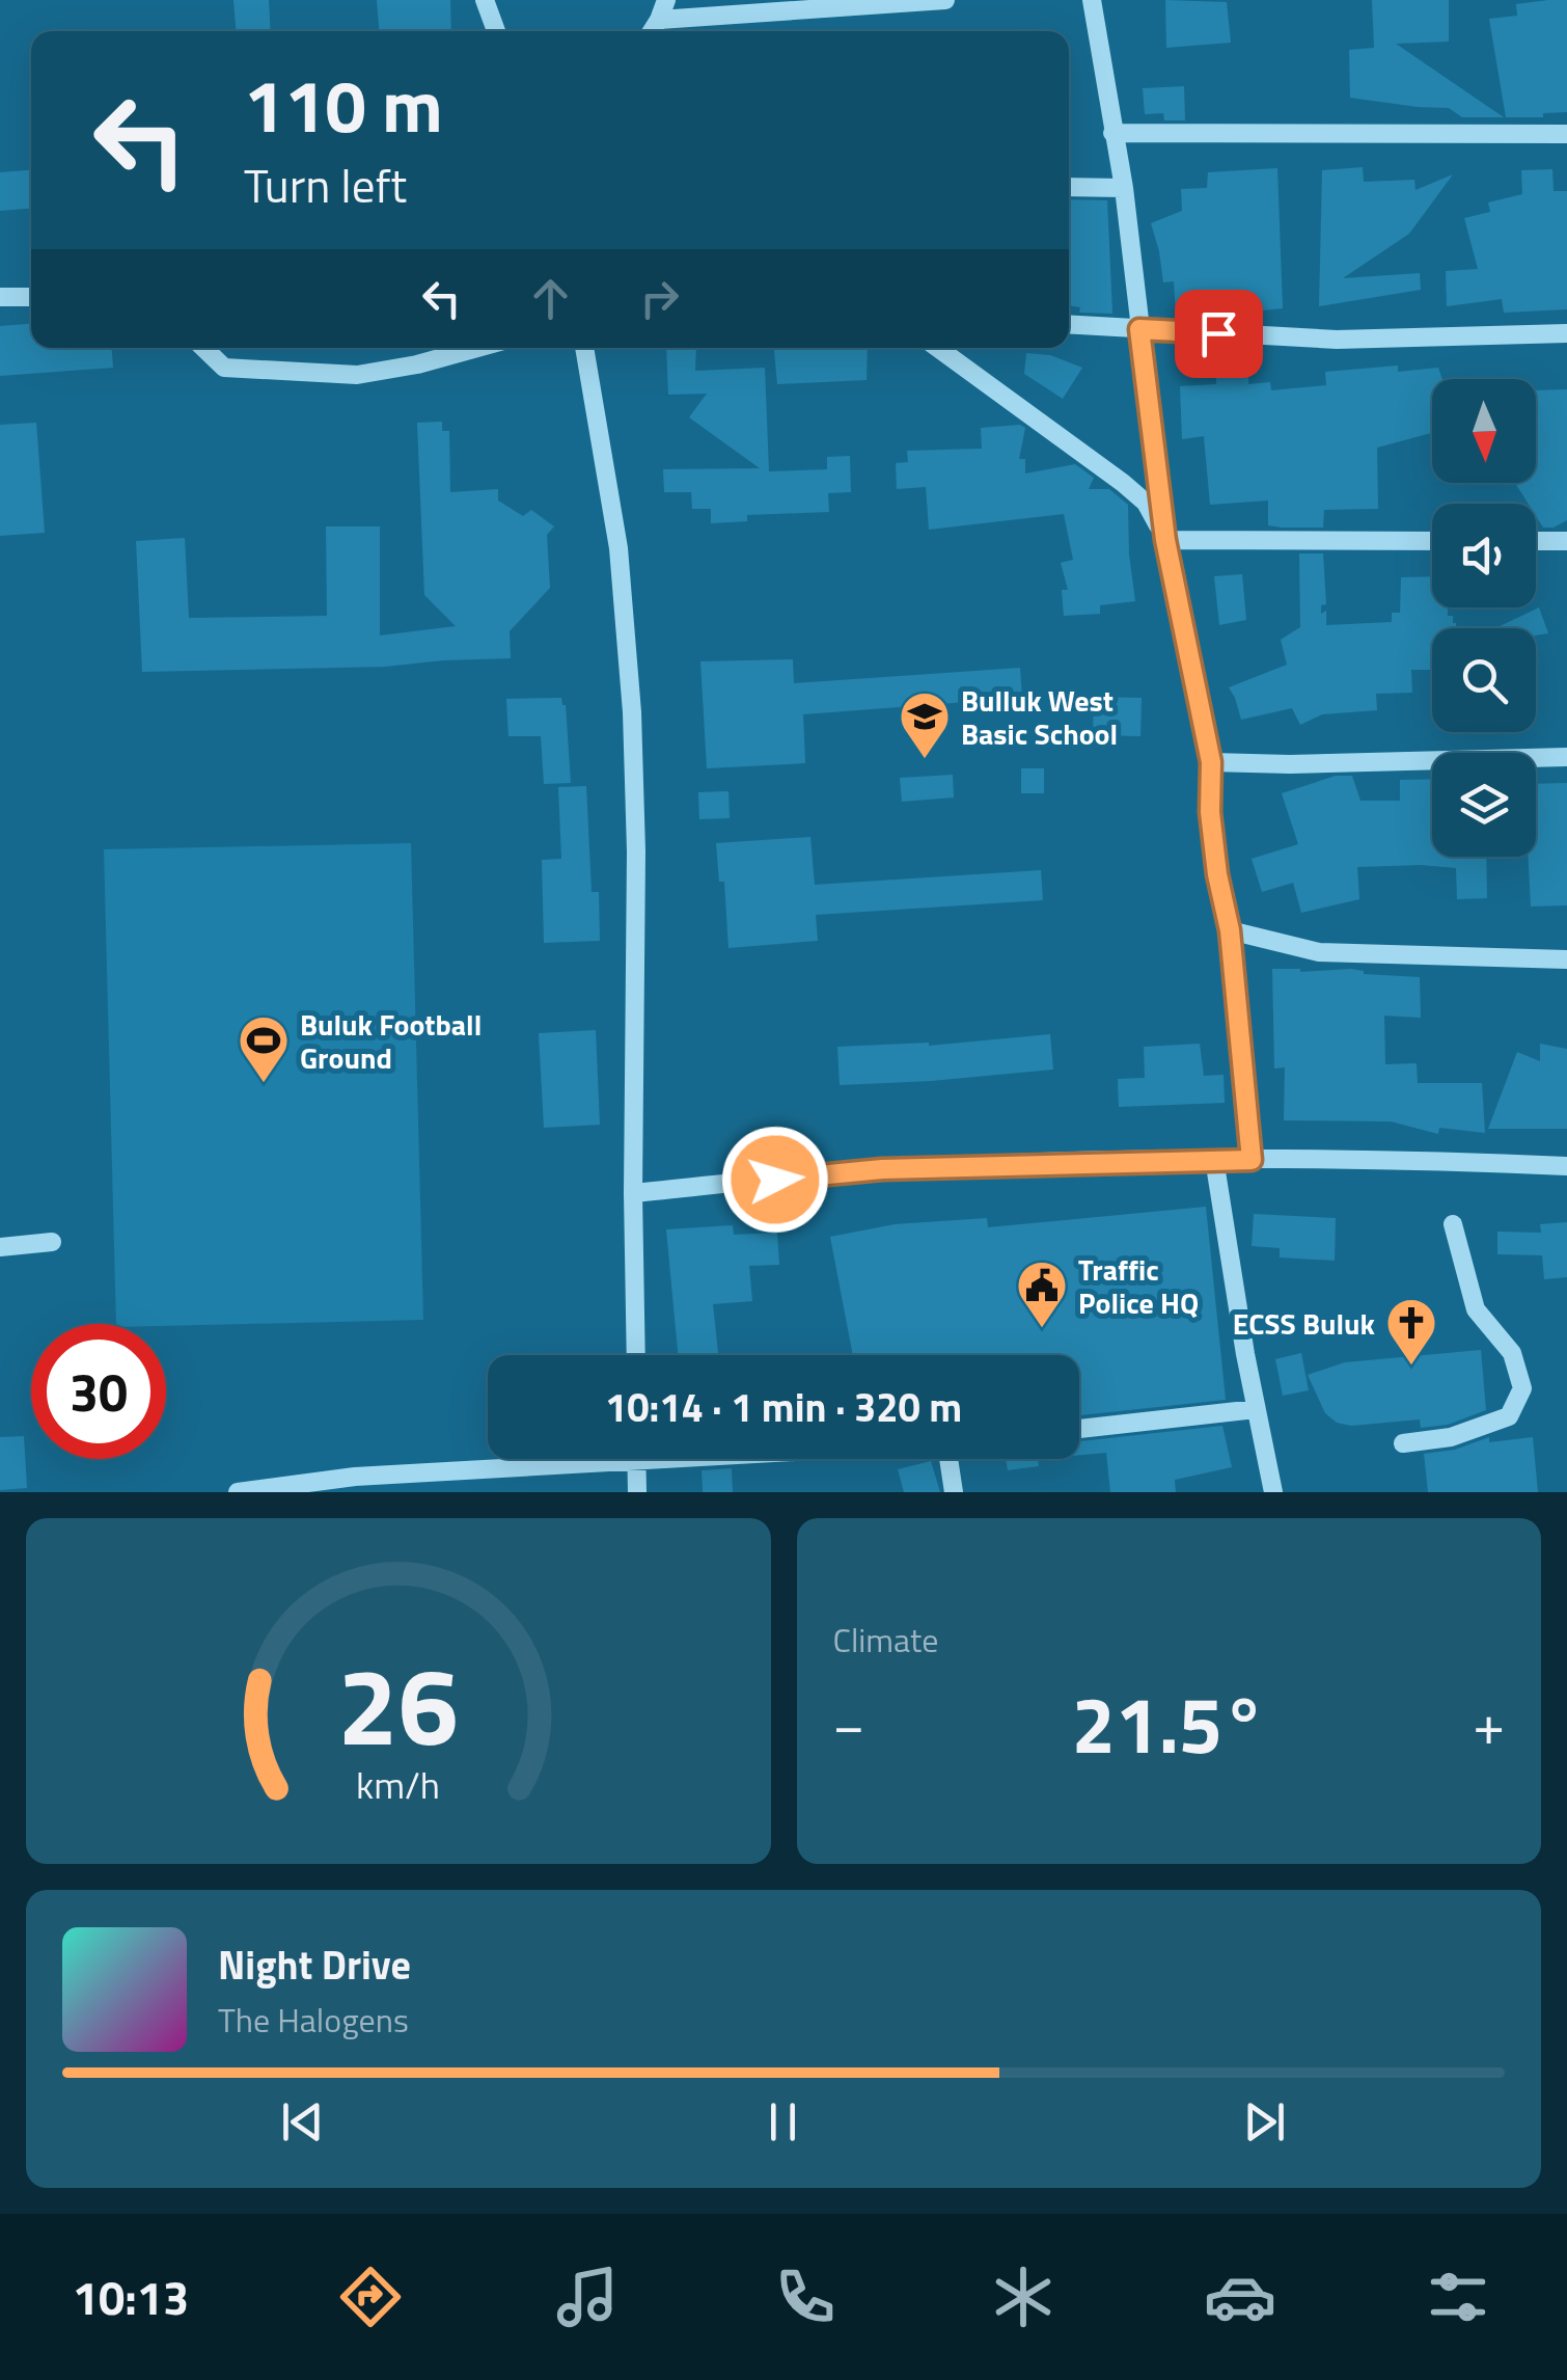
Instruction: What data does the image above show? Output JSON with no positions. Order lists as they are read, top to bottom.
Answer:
{
  "places": {
    "school or university": ["Bulluk West Basic School"],
    "sports": ["Buluk Football Ground"],
    "public building": ["Traffic Police HQ"],
    "church": ["ECSS Buluk"]
  },
  "north": "bottom",
  "page": {
    "turn": ["110 m", "Turn left"],
    "limit": "30",
    "trip": "10:14 · 1 min · 320 m",
    "tile": "Climate",
    "heat": ["−", "21.5°", "+"],
    "song": ["Night Drive", "The Halogens"],
    "tabs": "10:13",
    "gauge": ["26", "km/h"]
  }
}
